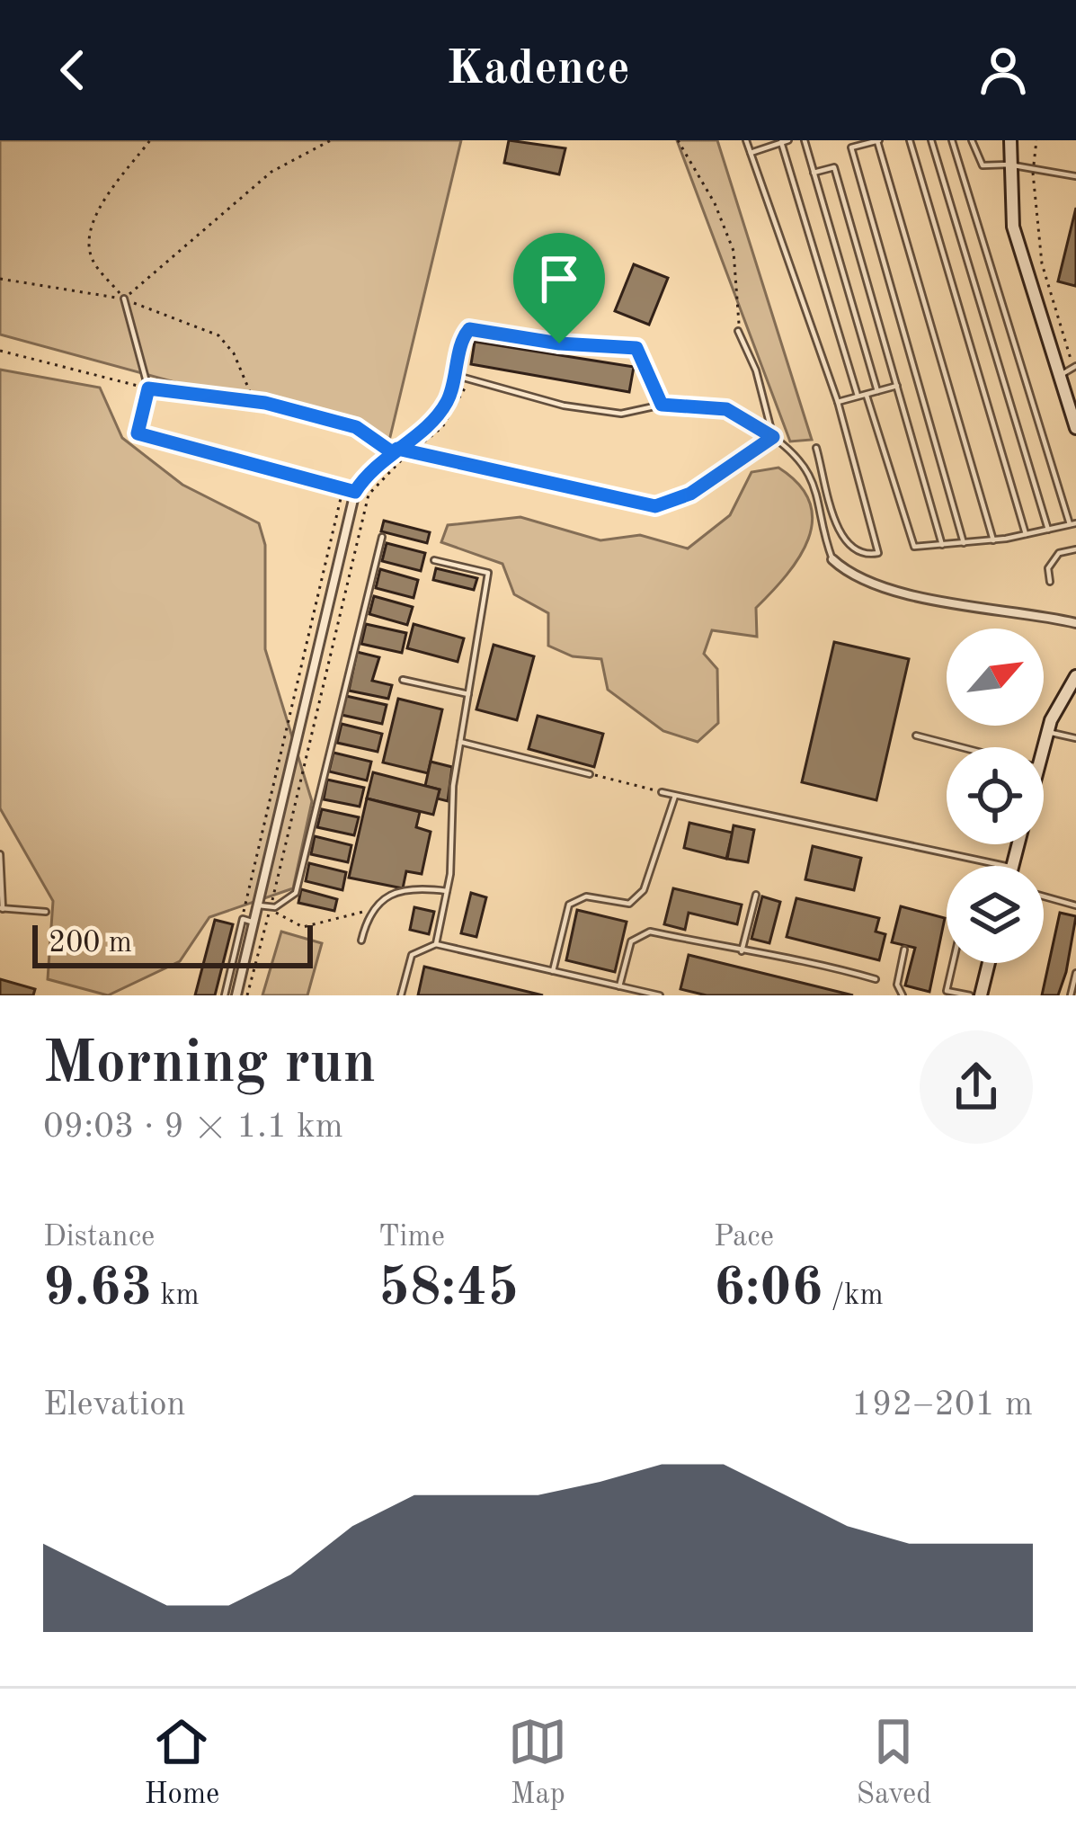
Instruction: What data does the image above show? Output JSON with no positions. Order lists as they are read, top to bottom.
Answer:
{
  "scale_bar": "200 m",
  "north": "top right",
  "page": {
    "header": "Kadence",
    "scale": "200 m",
    "heading": ["Morning run", "09:03 · 9 × 1.1 km"],
    "stats": [
      ["Distance", "9.63 km"],
      ["Time", "58:45"],
      ["Pace", "6:06 /km"]
    ],
    "chart": ["Elevation", "192–201 m"],
    "tabs": ["Home", "Map", "Saved"]
  }
}
